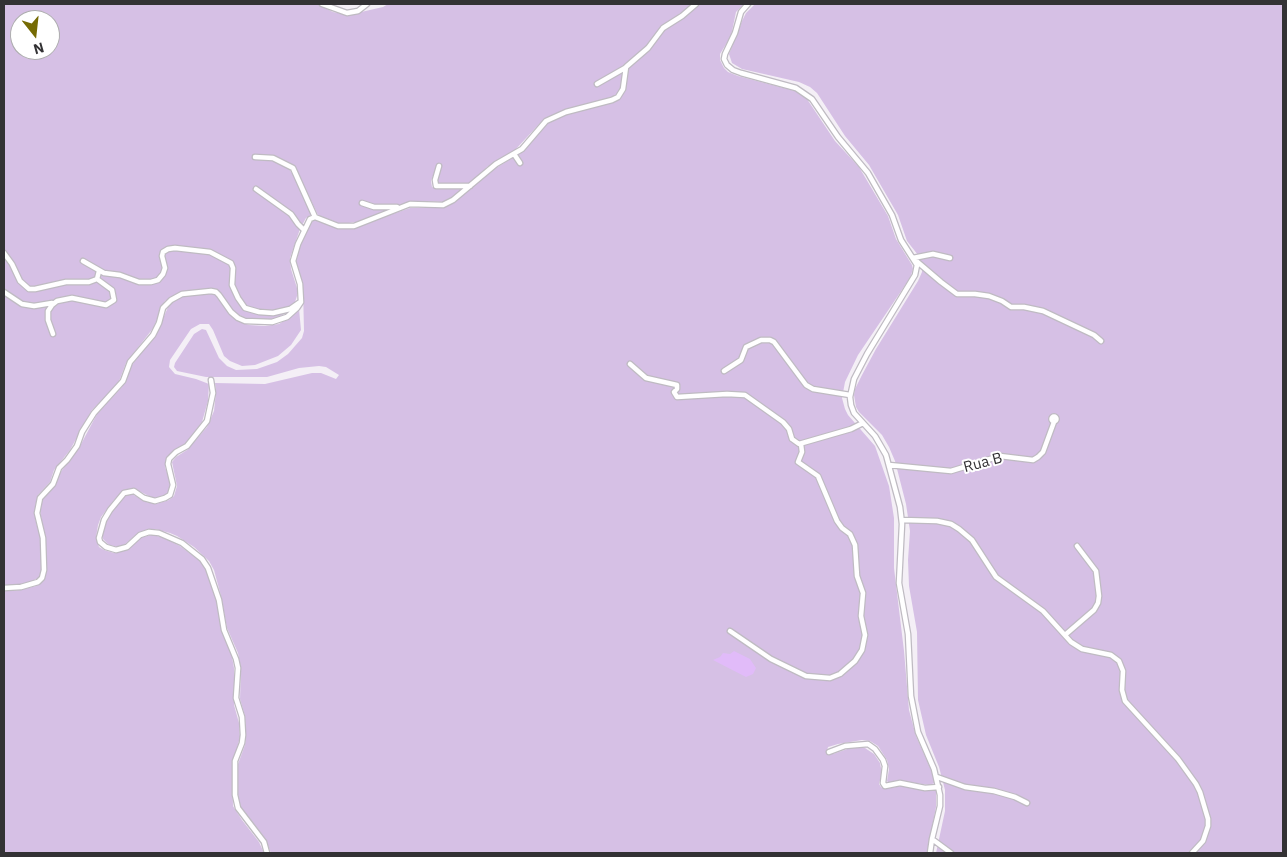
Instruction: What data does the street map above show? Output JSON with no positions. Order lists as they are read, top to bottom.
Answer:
{
  "streets": {
    "street": ["Rua B"]
  },
  "north": "bottom"
}
